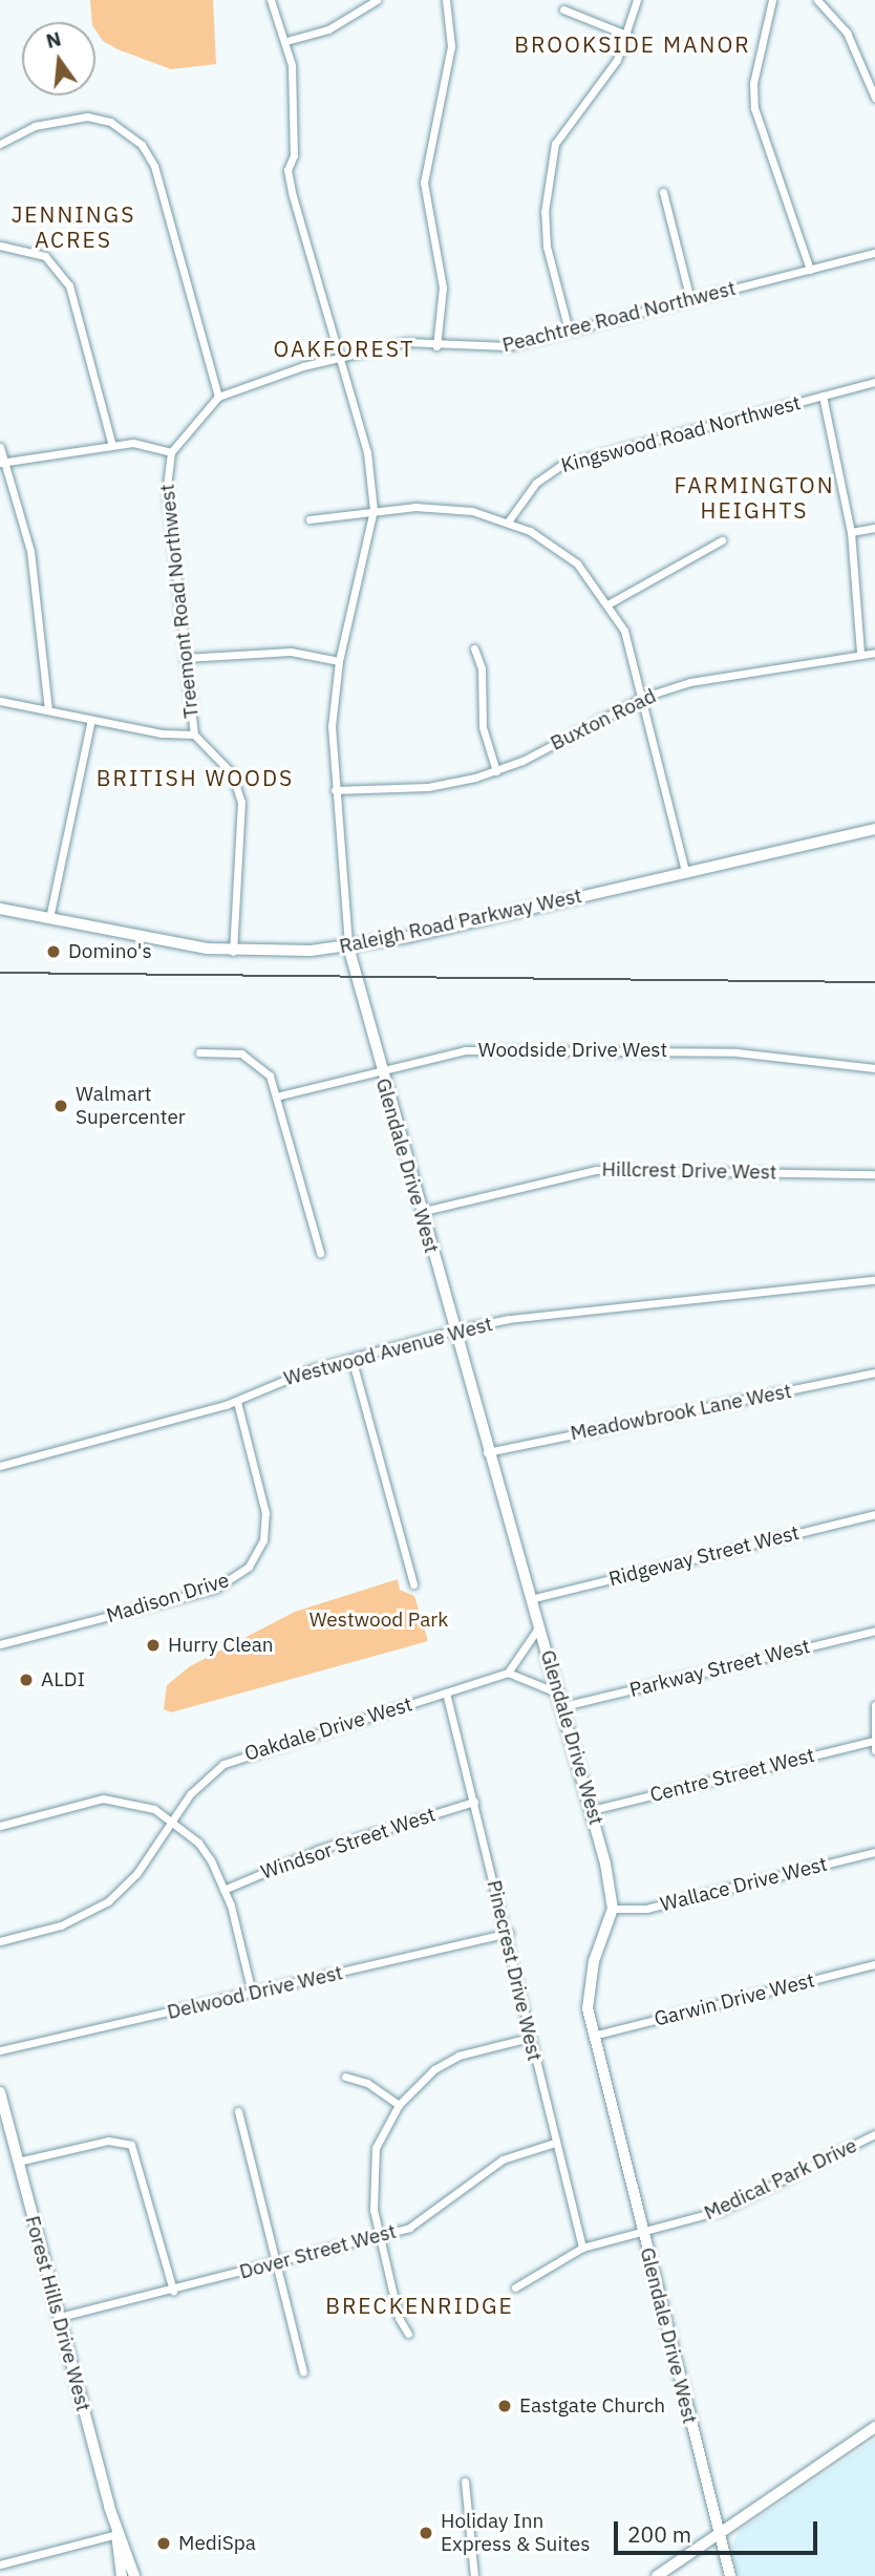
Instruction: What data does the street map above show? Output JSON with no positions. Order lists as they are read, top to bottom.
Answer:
{
  "streets": {
    "main road": ["Raleigh Road Parkway West"],
    "street": [
      "Peachtree Road Northwest",
      "Kingswood Road Northwest",
      "Treemont Road Northwest",
      "Buxton Road",
      "Woodside Drive West",
      "Glendale Drive West",
      "Hillcrest Drive West",
      "Westwood Avenue West",
      "Meadowbrook Lane West",
      "Ridgeway Street West",
      "Madison Drive",
      "Parkway Street West",
      "Oakdale Drive West",
      "Centre Street West",
      "Windsor Street West",
      "Wallace Drive West",
      "Pinecrest Drive West",
      "Delwood Drive West",
      "Garwin Drive West",
      "Medical Park Drive",
      "Dover Street West",
      "Forest Hills Drive West"
    ]
  },
  "crossings": [
    ["Treemont Road Northwest", "Raleigh Road Parkway West"],
    ["Raleigh Road Parkway West", "Glendale Drive West"],
    ["Woodside Drive West", "Glendale Drive West"],
    ["Glendale Drive West", "Hillcrest Drive West"],
    ["Glendale Drive West", "Westwood Avenue West"],
    ["Glendale Drive West", "Meadowbrook Lane West"],
    ["Glendale Drive West", "Ridgeway Street West"],
    ["Glendale Drive West", "Parkway Street West"],
    ["Glendale Drive West", "Centre Street West"],
    ["Glendale Drive West", "Wallace Drive West"],
    ["Glendale Drive West", "Garwin Drive West"],
    ["Glendale Drive West", "Medical Park Drive"],
    ["Westwood Avenue West", "Madison Drive"],
    ["Oakdale Drive West", "Pinecrest Drive West"],
    ["Windsor Street West", "Pinecrest Drive West"],
    ["Pinecrest Drive West", "Delwood Drive West"],
    ["Pinecrest Drive West", "Medical Park Drive"],
    ["Pinecrest Drive West", "Dover Street West"],
    ["Dover Street West", "Forest Hills Drive West"]
  ],
  "districts": [
    "BROOKSIDE MANOR",
    "JENNINGS ACRES",
    "OAKFOREST",
    "FARMINGTON HEIGHTS",
    "BRITISH WOODS",
    "BRECKENRIDGE"
  ],
  "parks": ["Westwood Park"],
  "places": [
    "Domino's",
    "Walmart Supercenter",
    "Hurry Clean",
    "ALDI",
    "Eastgate Church",
    "Holiday Inn Express & Suites",
    "MediSpa"
  ],
  "scale_bar": "200 m",
  "north": "top"
}
